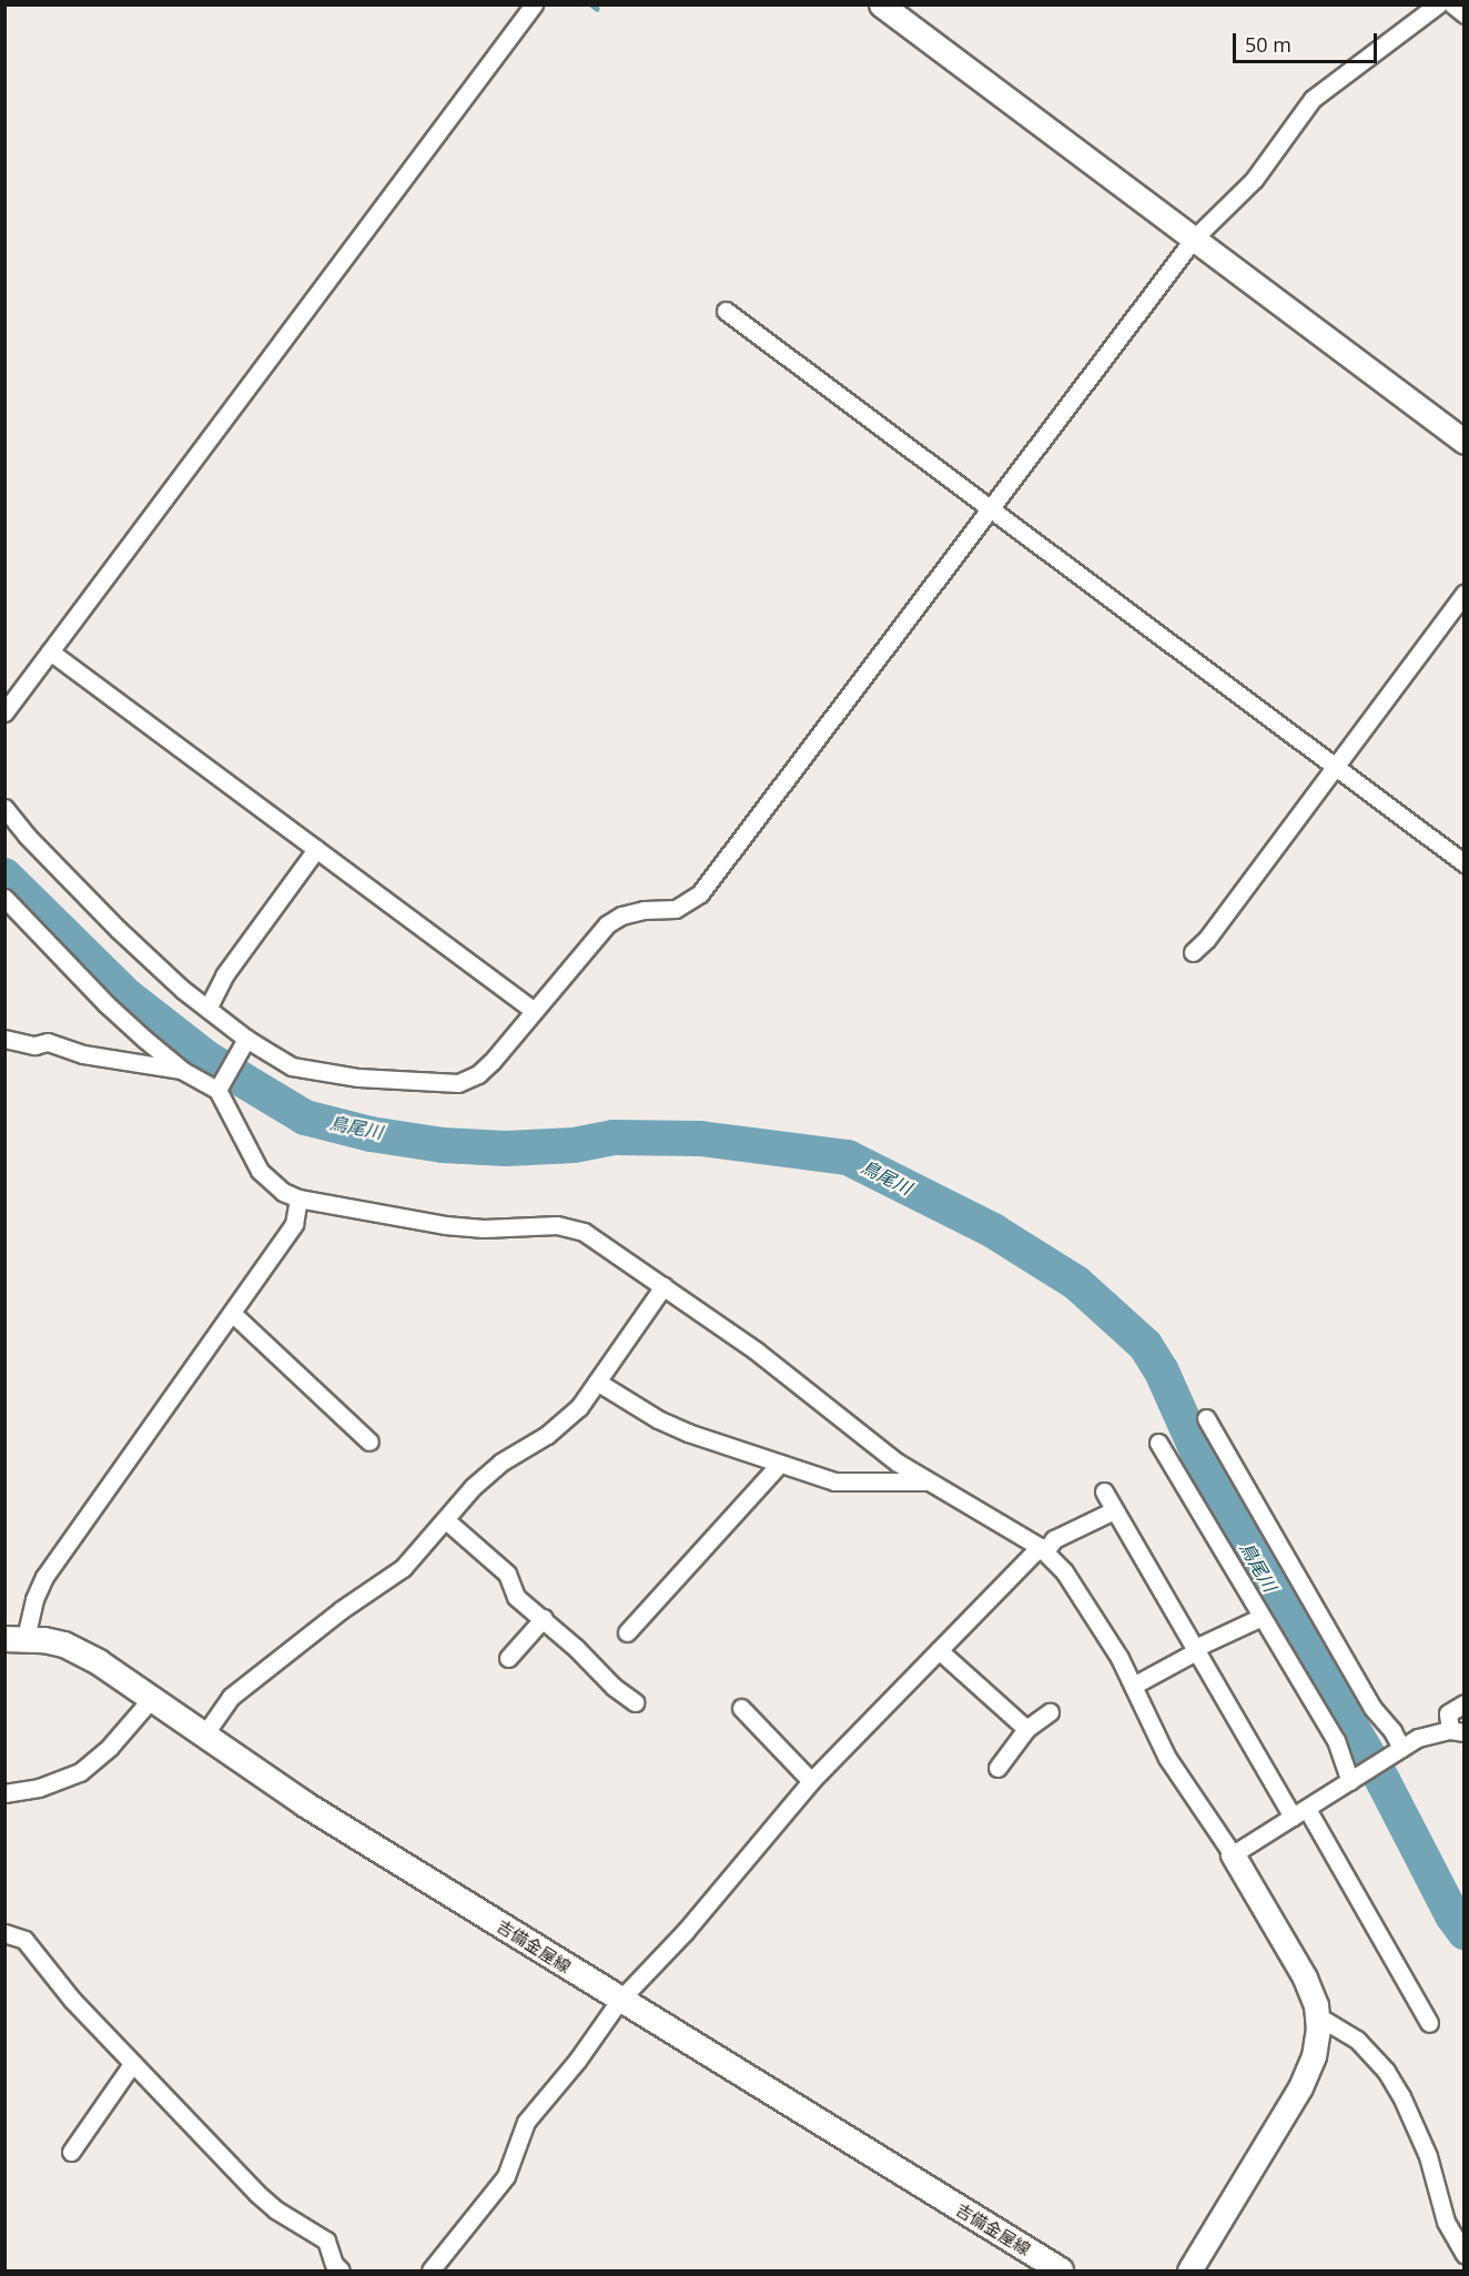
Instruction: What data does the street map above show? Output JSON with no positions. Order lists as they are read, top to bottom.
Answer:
{
  "streets": {
    "main road": ["吉備金屋線"]
  },
  "water": ["鳥尾川"],
  "scale_bar": "50 m"
}
